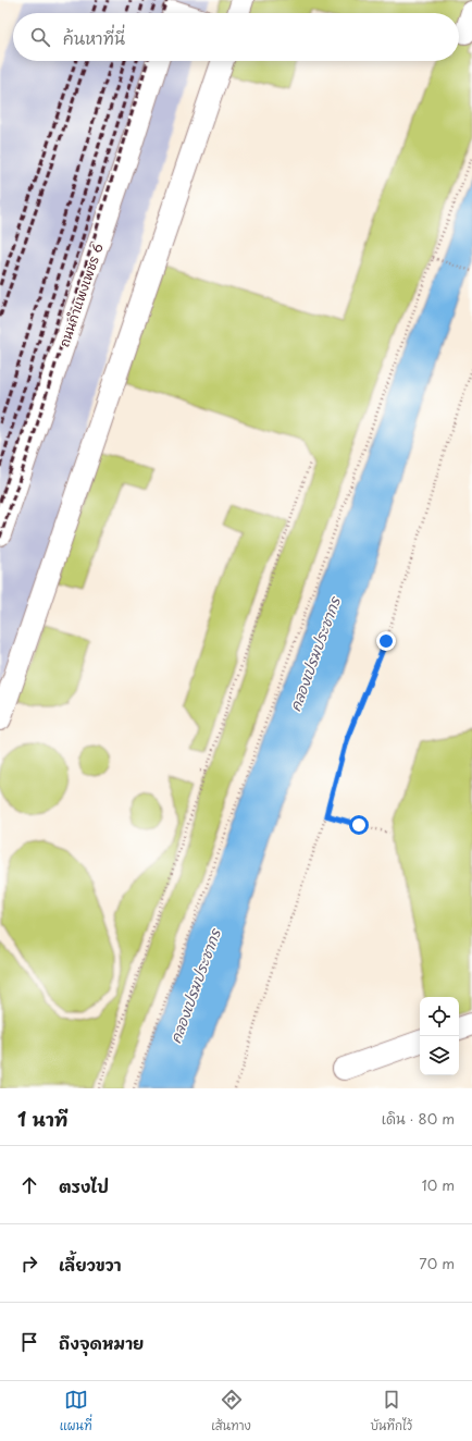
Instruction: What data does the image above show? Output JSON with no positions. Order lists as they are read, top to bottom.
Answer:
{
  "streets": {
    "street": ["ถนนกำแพงเพชร 6"]
  },
  "water": ["คลองเปรมประชากร"],
  "page": {
    "search": "ค้นหาที่นี่",
    "heading": ["1 นาที", "เดิน · 80 m"],
    "list": [
      ["ตรงไป", "10 m"],
      ["เลี้ยวขวา", "70 m"],
      "ถึงจุดหมาย"
    ],
    "nav": ["แผนที่", "เส้นทาง", "บันทึกไว้"]
  }
}
